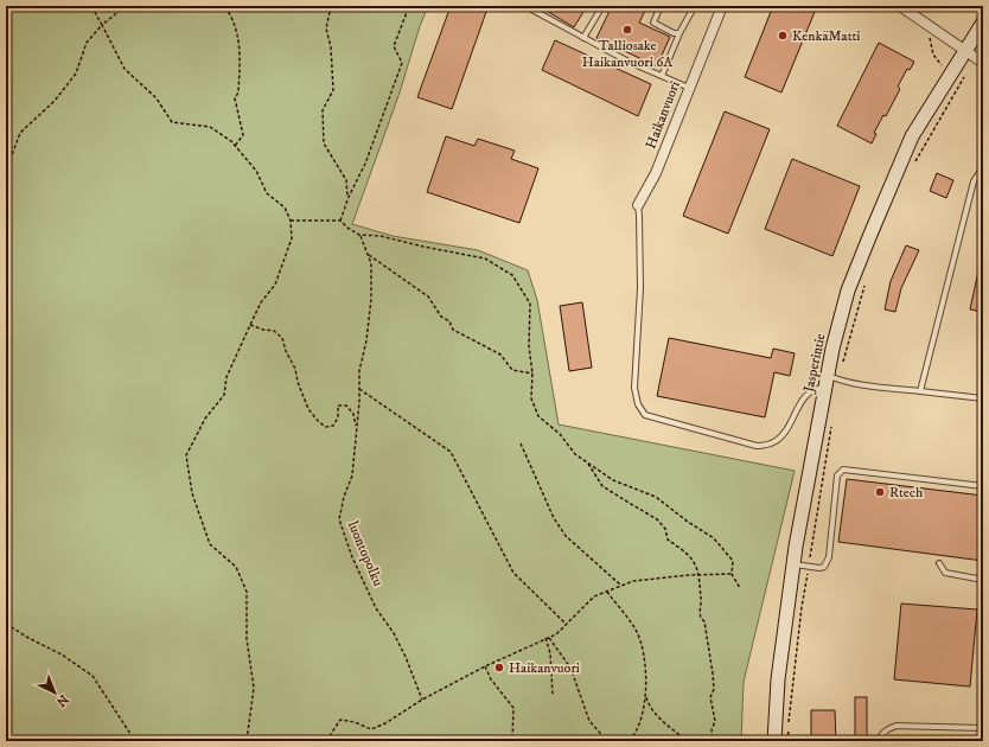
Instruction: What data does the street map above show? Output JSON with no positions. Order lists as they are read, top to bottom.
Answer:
{
  "streets": {
    "main road": ["Jasperintie"],
    "street": ["Haikanvuori"],
    "path": ["luontopolku"]
  },
  "places": [
    "Talliosake Haikanvuori 6A",
    "KenkäMatti",
    "Rtech",
    "Haikanvuori"
  ],
  "north": "bottom right"
}
